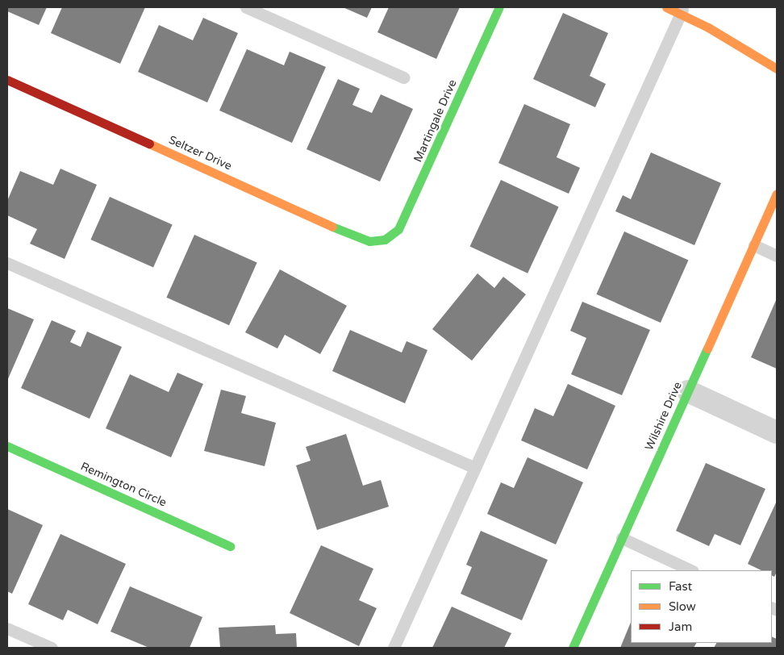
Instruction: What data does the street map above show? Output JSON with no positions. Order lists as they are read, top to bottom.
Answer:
{
  "streets": {
    "street": [
      "Martingale Drive",
      "Seltzer Drive",
      "Wilshire Drive",
      "Remington Circle"
    ]
  },
  "crossings": [
    ["Martingale Drive", "Seltzer Drive"]
  ],
  "legend": ["Fast", "Slow", "Jam"]
}
